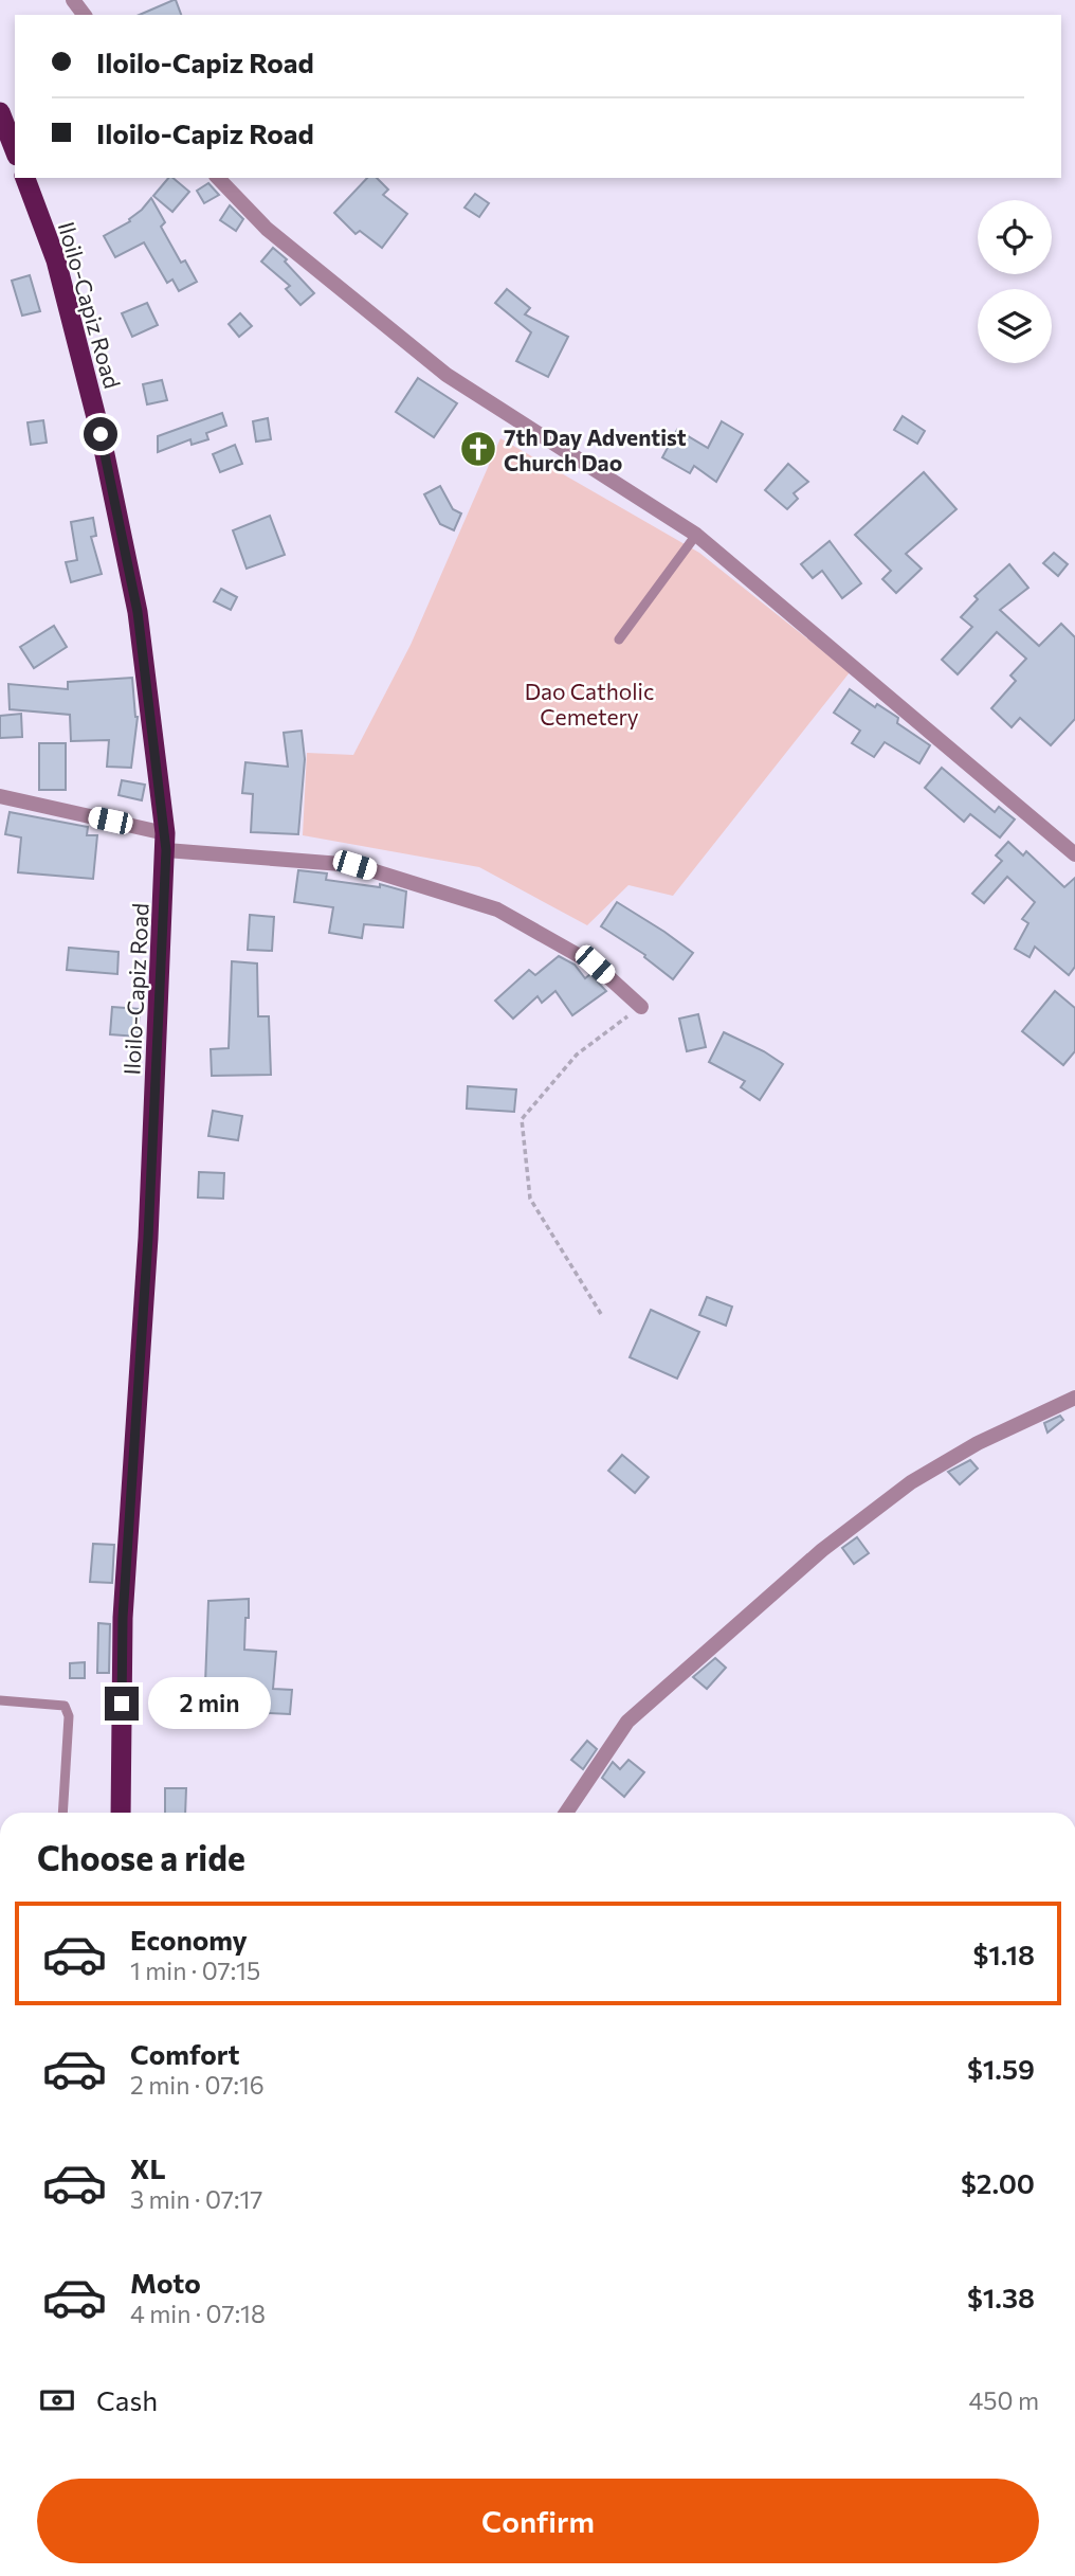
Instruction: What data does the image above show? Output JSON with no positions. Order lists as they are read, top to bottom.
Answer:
{
  "streets": {
    "highway": ["Iloilo-Capiz Road"]
  },
  "parks": ["Dao Catholic Cemetery"],
  "places": {
    "church": ["7th Day Adventist Church Dao"]
  },
  "page": {
    "banner": ["Iloilo-Capiz Road", "Iloilo-Capiz Road"],
    "bubble": "2 min",
    "heading": "Choose a ride",
    "list": [
      {
        "name": "Economy",
        "note": "1 min · 07:15",
        "value": "$1.18"
      },
      {
        "name": "Comfort",
        "note": "2 min · 07:16",
        "value": "$1.59"
      },
      {
        "name": "XL",
        "note": "3 min · 07:17",
        "value": "$2.00"
      },
      {
        "name": "Moto",
        "note": "4 min · 07:18",
        "value": "$1.38"
      }
    ],
    "pay": ["Cash", "450 m"],
    "buttons": "Confirm"
  }
}
